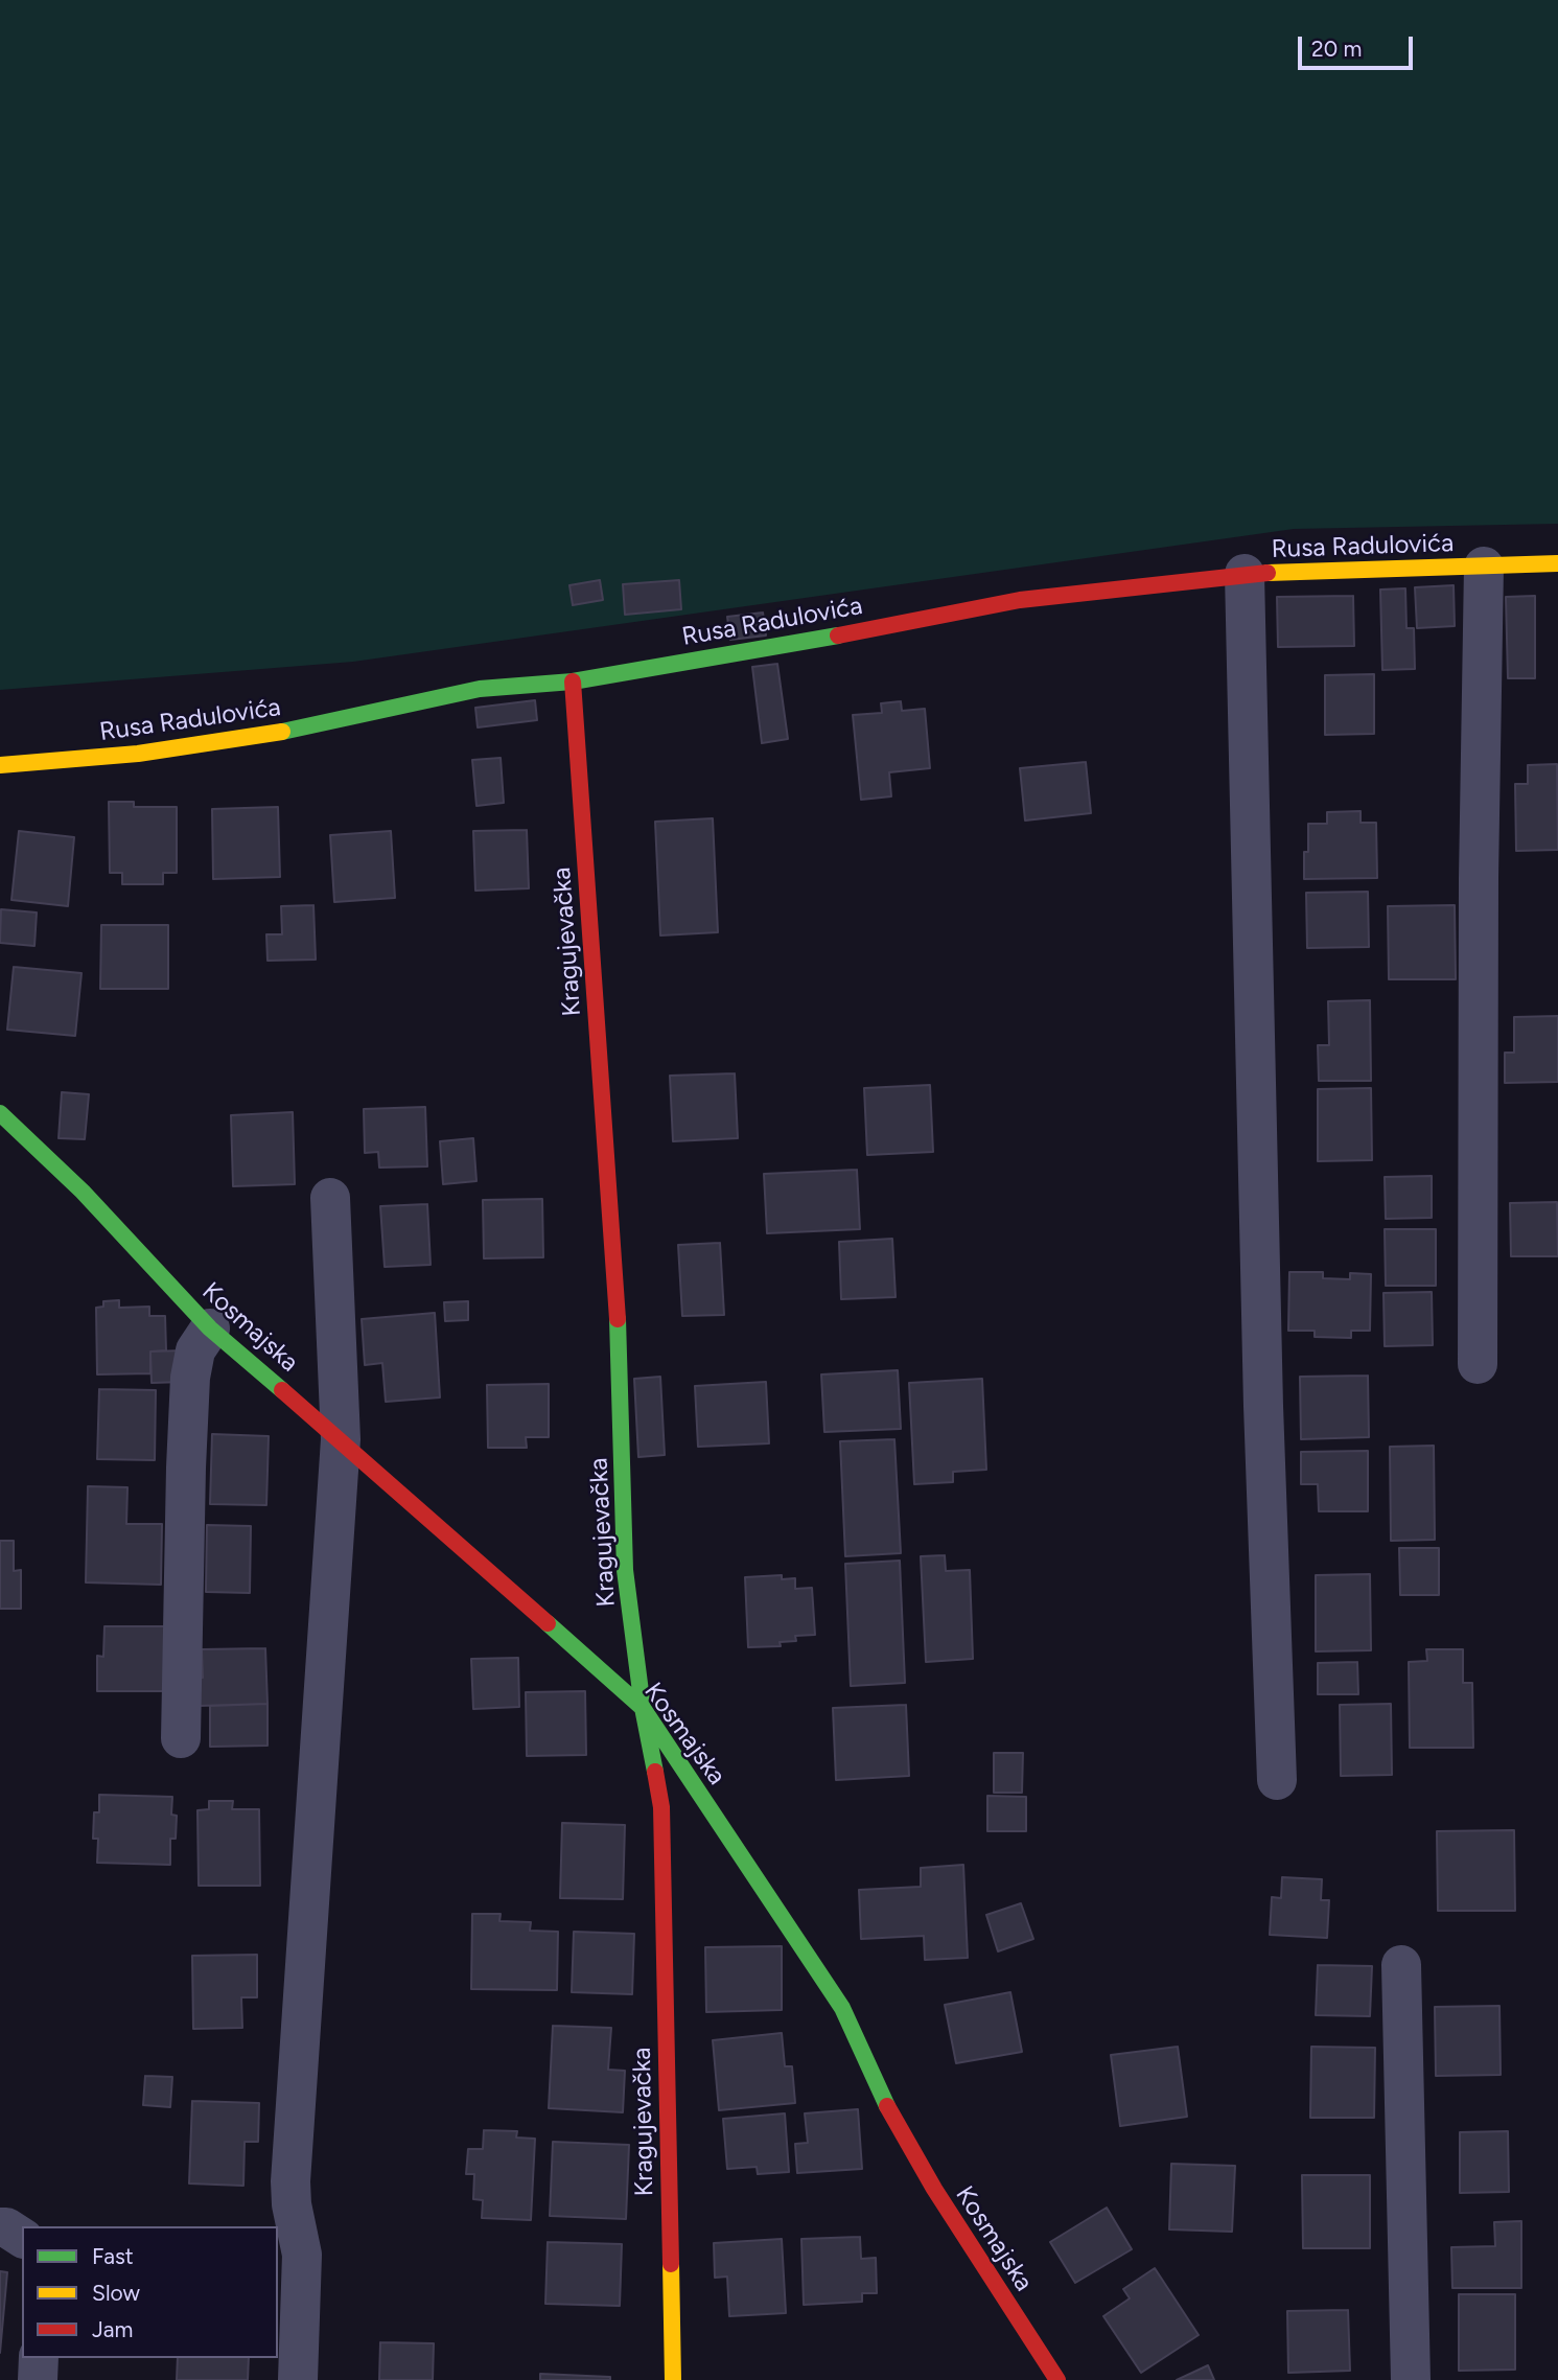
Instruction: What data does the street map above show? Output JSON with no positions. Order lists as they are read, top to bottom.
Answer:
{
  "streets": {
    "street": ["Rusa Radulovića", "Kragujevačka", "Kosmajska"]
  },
  "crossings": [
    ["Rusa Radulovića", "Kragujevačka"],
    ["Kragujevačka", "Kosmajska"]
  ],
  "legend": ["Fast", "Slow", "Jam"],
  "scale_bar": "20 m"
}
